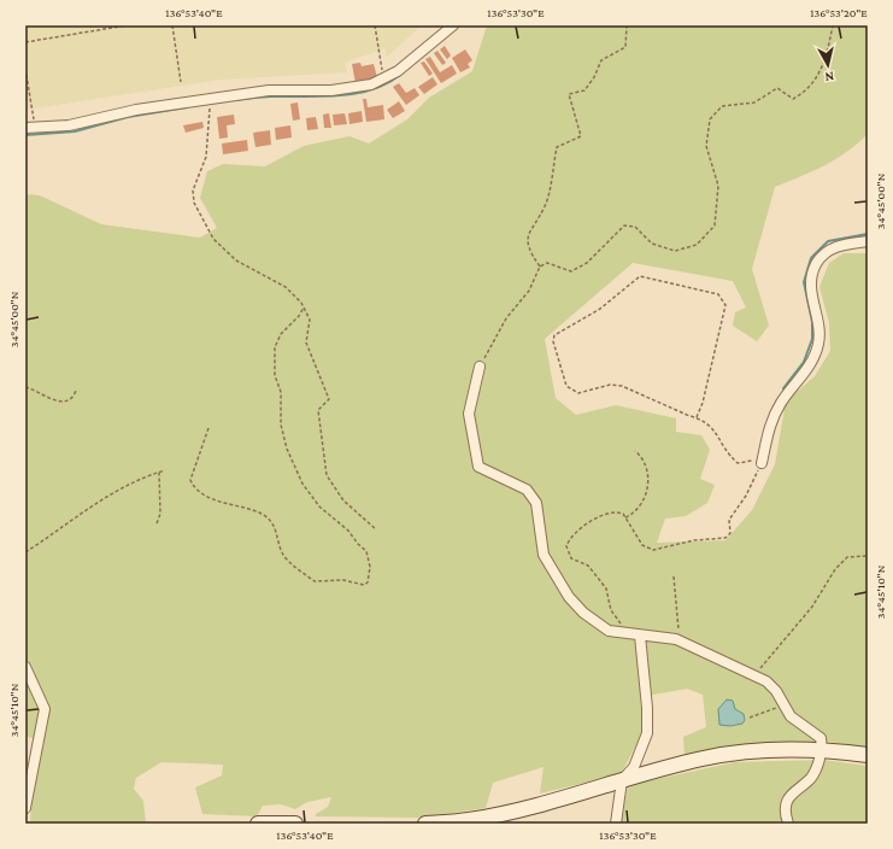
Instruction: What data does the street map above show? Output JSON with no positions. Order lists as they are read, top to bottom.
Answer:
{
  "north": "bottom",
  "coordinates": [
    "136°53'40\"E",
    "136°53'30\"E",
    "136°53'20\"E",
    "34°45'00\"N",
    "34°45'10\"N"
  ]
}
